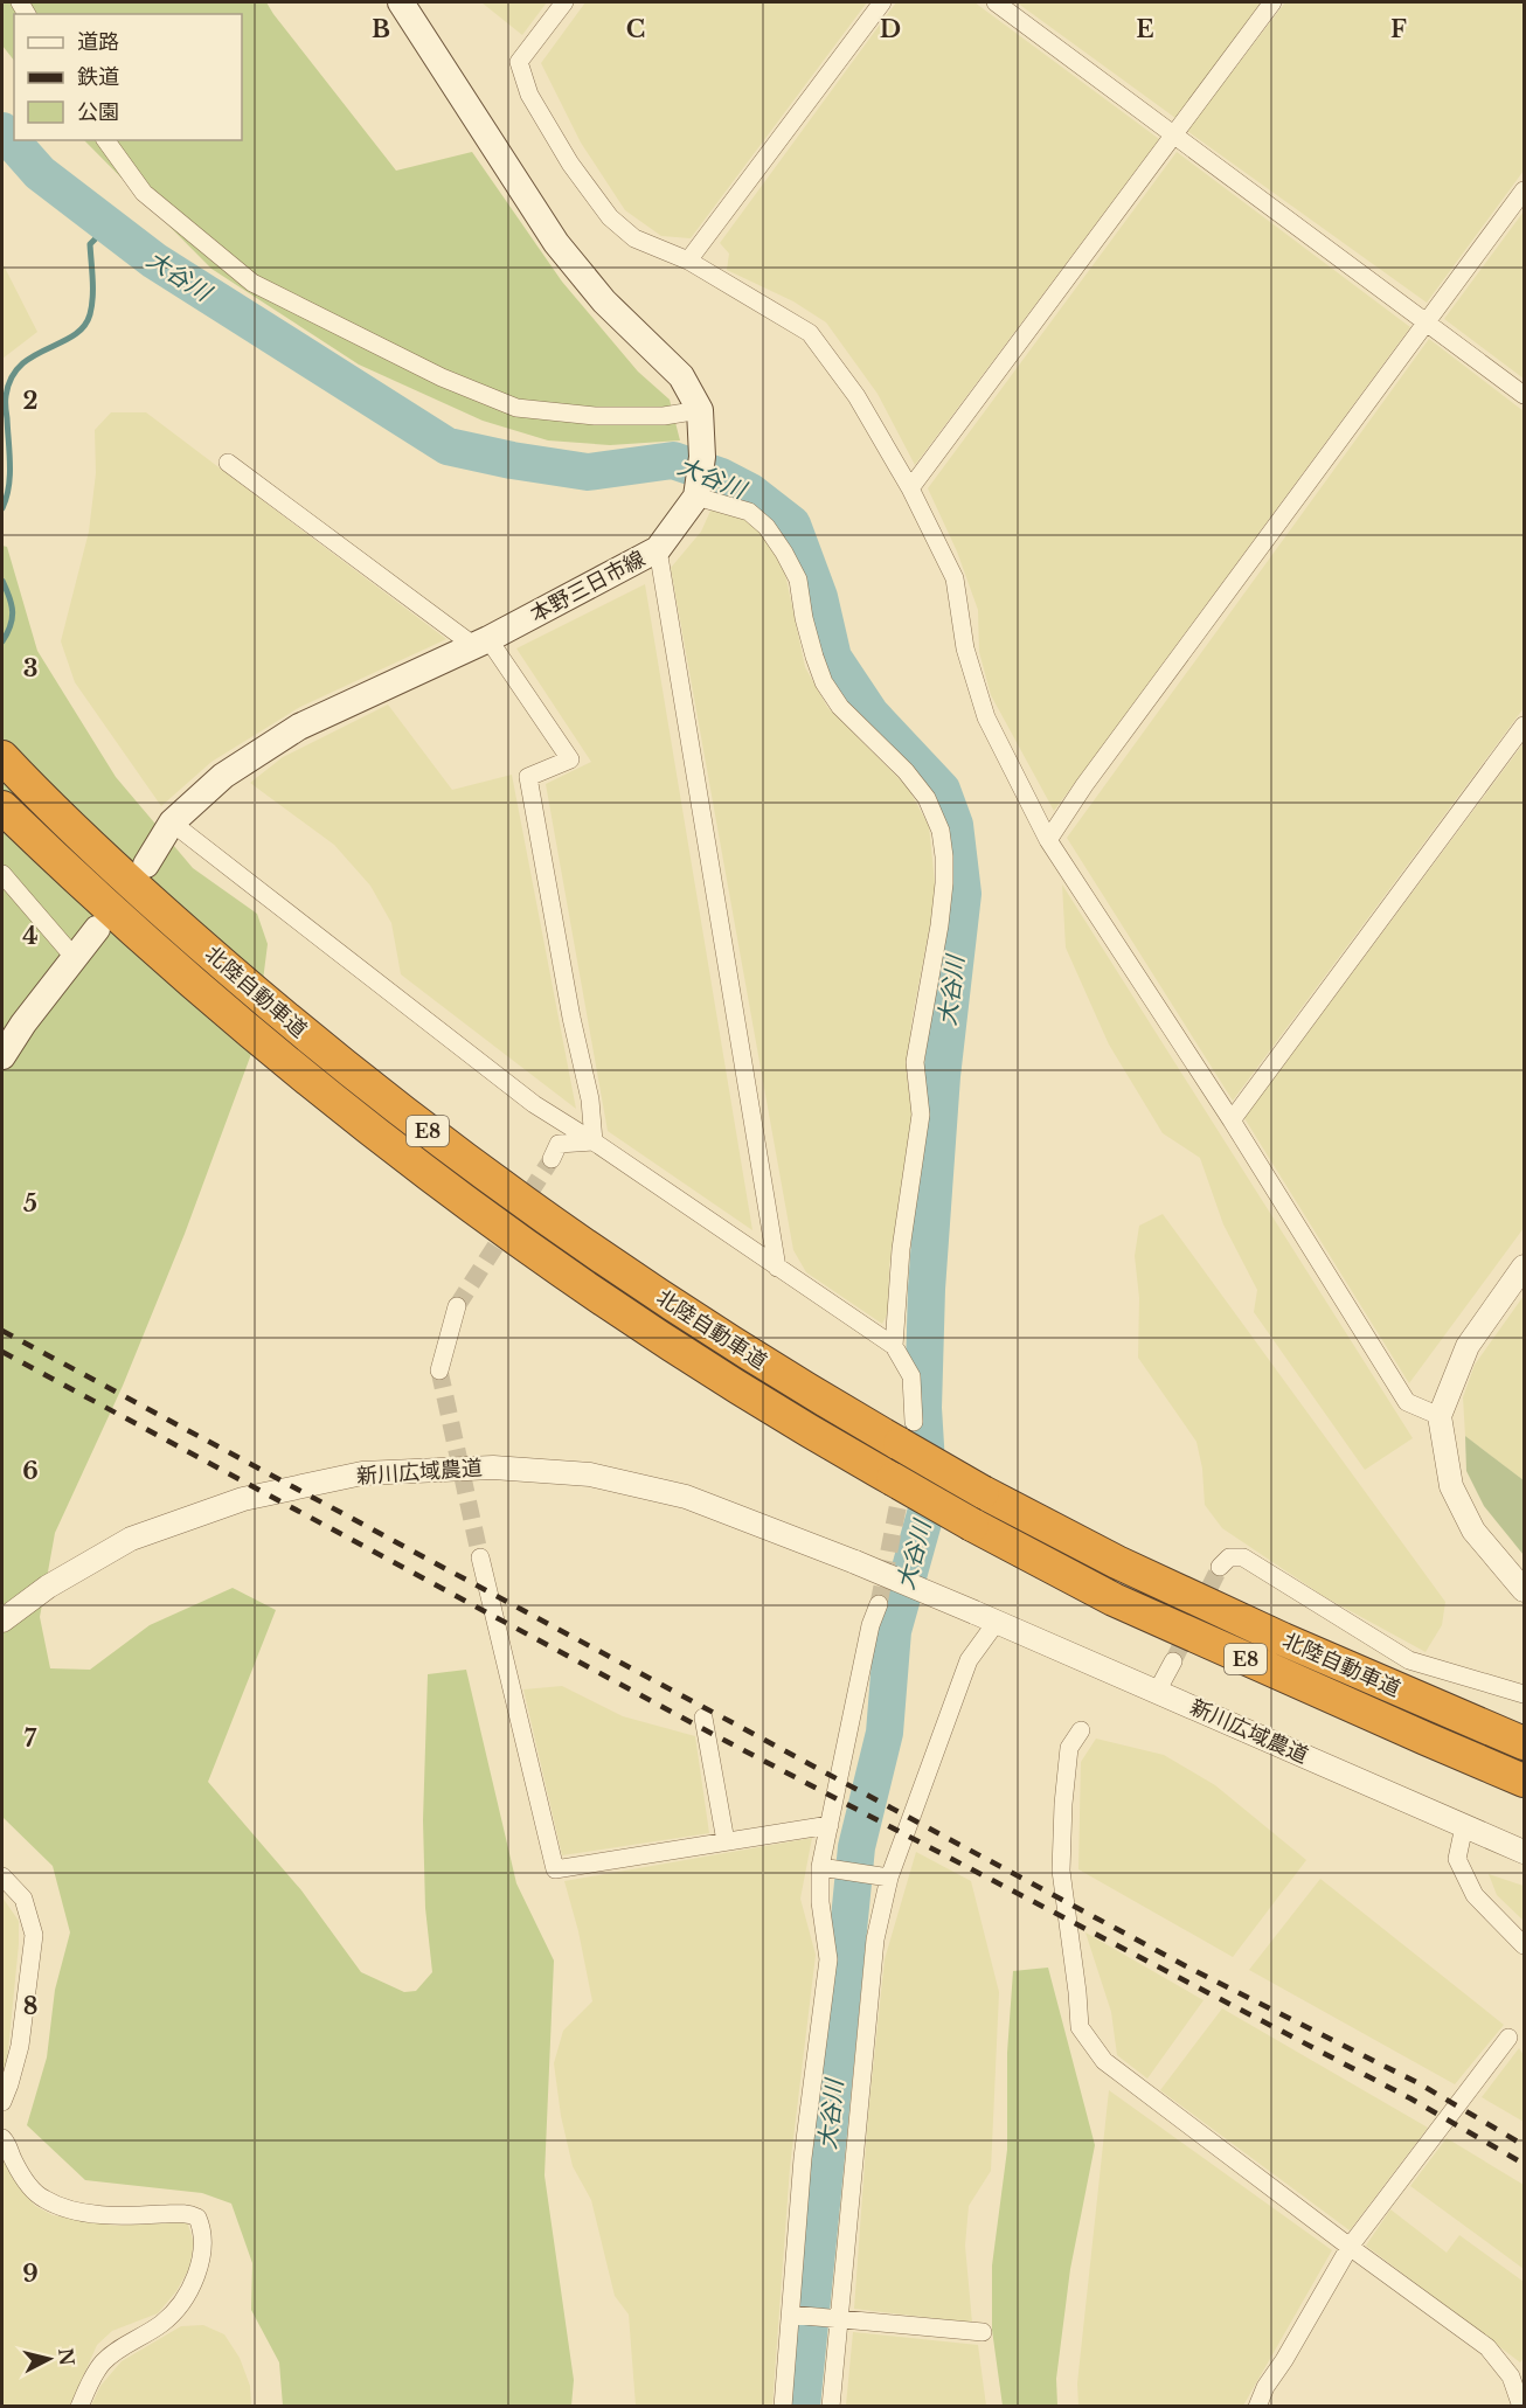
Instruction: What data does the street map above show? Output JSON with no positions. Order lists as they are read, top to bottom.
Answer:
{
  "streets": {
    "highway": ["北陸自動車道", "E8"],
    "main road": ["本野三日市線"],
    "street": ["新川広域農道"]
  },
  "water": ["大谷川"],
  "legend": ["道路", "鉄道", "公園"],
  "north": "right",
  "grid": {
    "columns": [
      "B",
      "C",
      "D",
      "E",
      "F"
    ],
    "rows": [
      "2",
      "3",
      "4",
      "5",
      "6",
      "7",
      "8",
      "9"
    ]
  }
}
